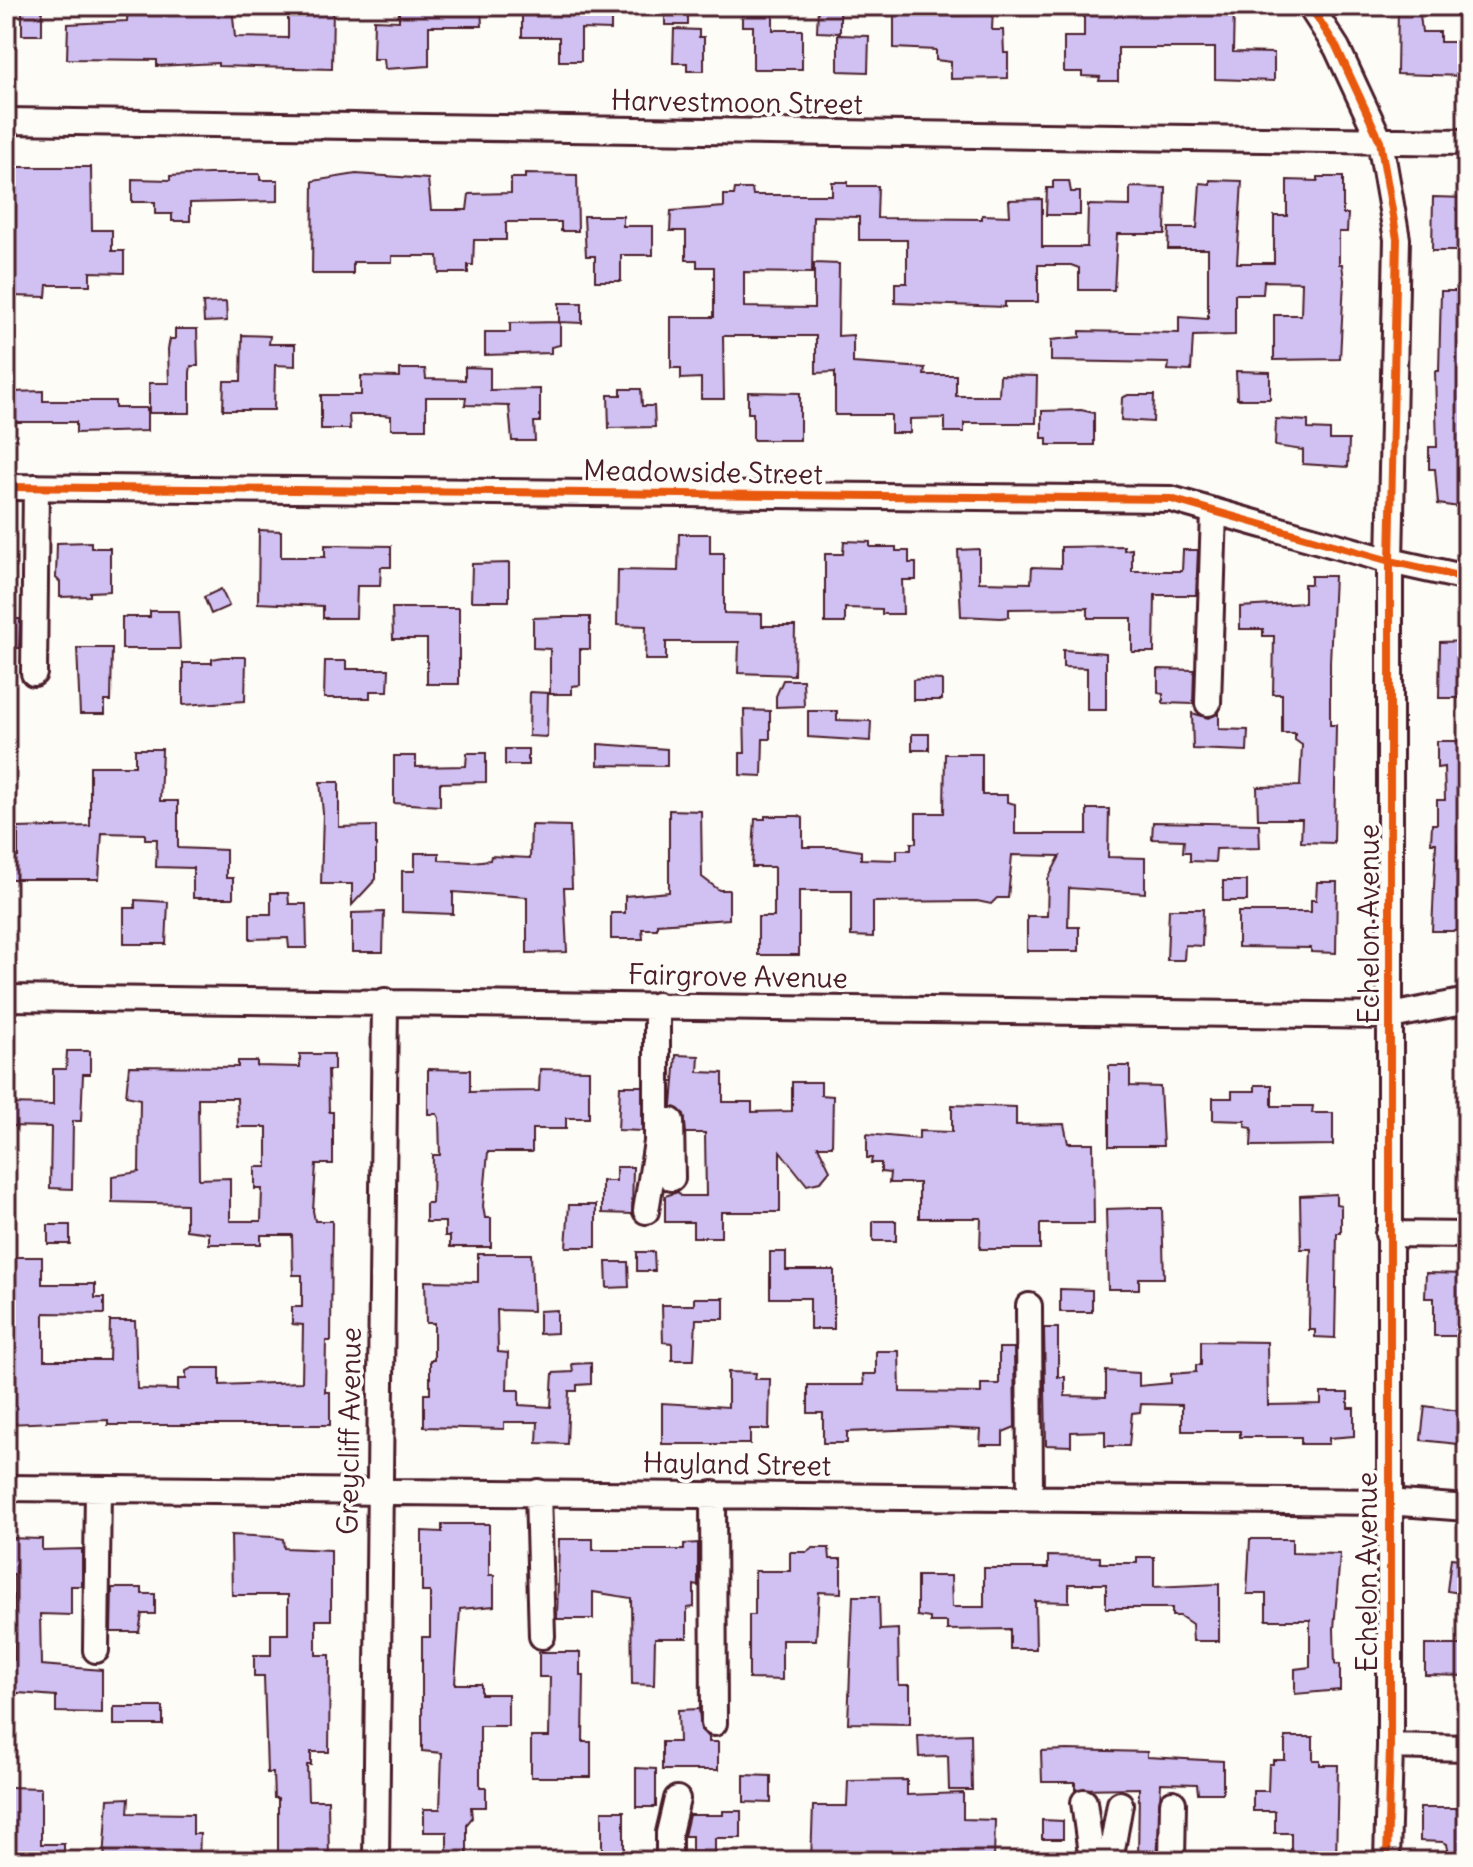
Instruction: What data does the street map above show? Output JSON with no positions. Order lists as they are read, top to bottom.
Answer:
{
  "streets": {
    "street": [
      "Harvestmoon Street",
      "Meadowside Street",
      "Echelon Avenue",
      "Fairgrove Avenue",
      "Greycliff Avenue",
      "Hayland Street"
    ]
  },
  "crossings": [
    ["Harvestmoon Street", "Echelon Avenue"],
    ["Meadowside Street", "Echelon Avenue"],
    ["Echelon Avenue", "Fairgrove Avenue"],
    ["Echelon Avenue", "Hayland Street"],
    ["Fairgrove Avenue", "Greycliff Avenue"],
    ["Greycliff Avenue", "Hayland Street"]
  ]
}
